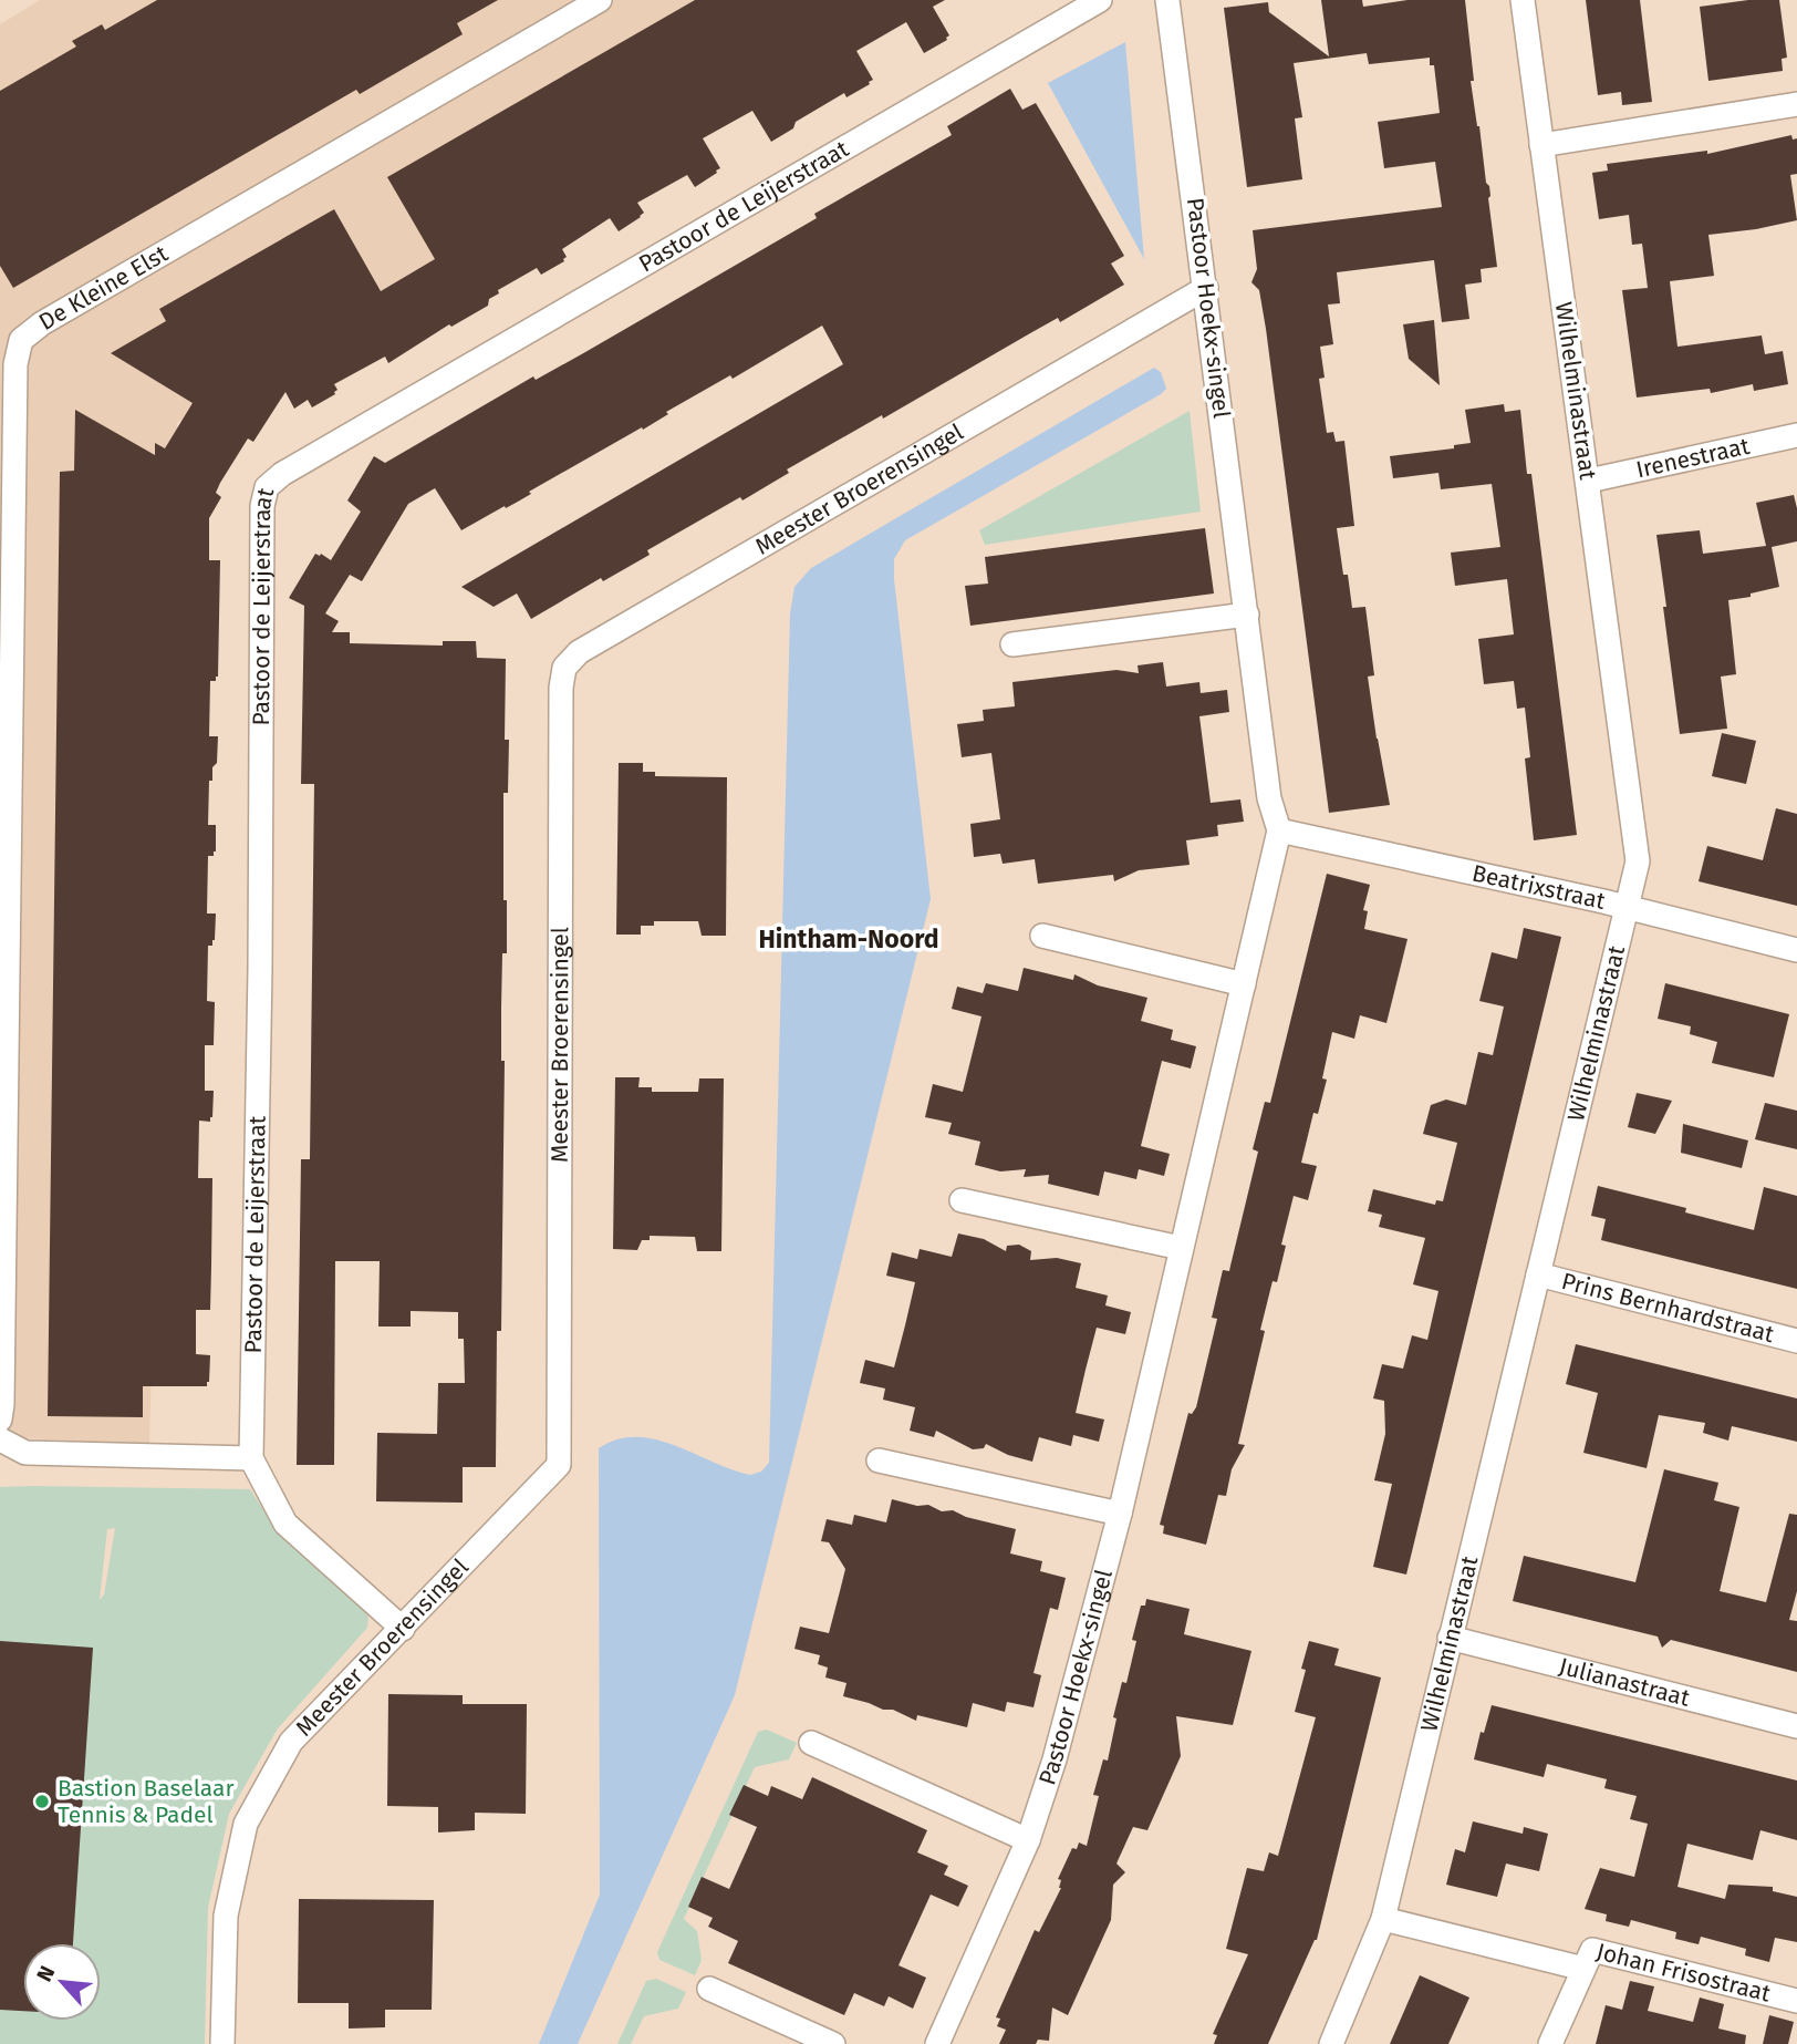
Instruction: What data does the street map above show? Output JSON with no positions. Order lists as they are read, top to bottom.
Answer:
{
  "streets": {
    "street": [
      "Pastoor de Leijerstraat",
      "De Kleine Elst",
      "Pastoor Hoekx-singel",
      "Wilhelminastraat",
      "Irenestraat",
      "Meester Broerensingel",
      "Beatrixstraat",
      "Prins Bernhardstraat",
      "Julianastraat",
      "Johan Frisostraat"
    ]
  },
  "crossings": [
    ["Pastoor Hoekx-singel", "Meester Broerensingel"],
    ["Pastoor Hoekx-singel", "Beatrixstraat"],
    ["Wilhelminastraat", "Irenestraat"],
    ["Wilhelminastraat", "Beatrixstraat"],
    ["Wilhelminastraat", "Prins Bernhardstraat"],
    ["Wilhelminastraat", "Julianastraat"],
    ["Wilhelminastraat", "Johan Frisostraat"]
  ],
  "districts": ["Hintham-Noord"],
  "places": ["Bastion Baselaar Tennis & Padel"],
  "north": "top left"
}
